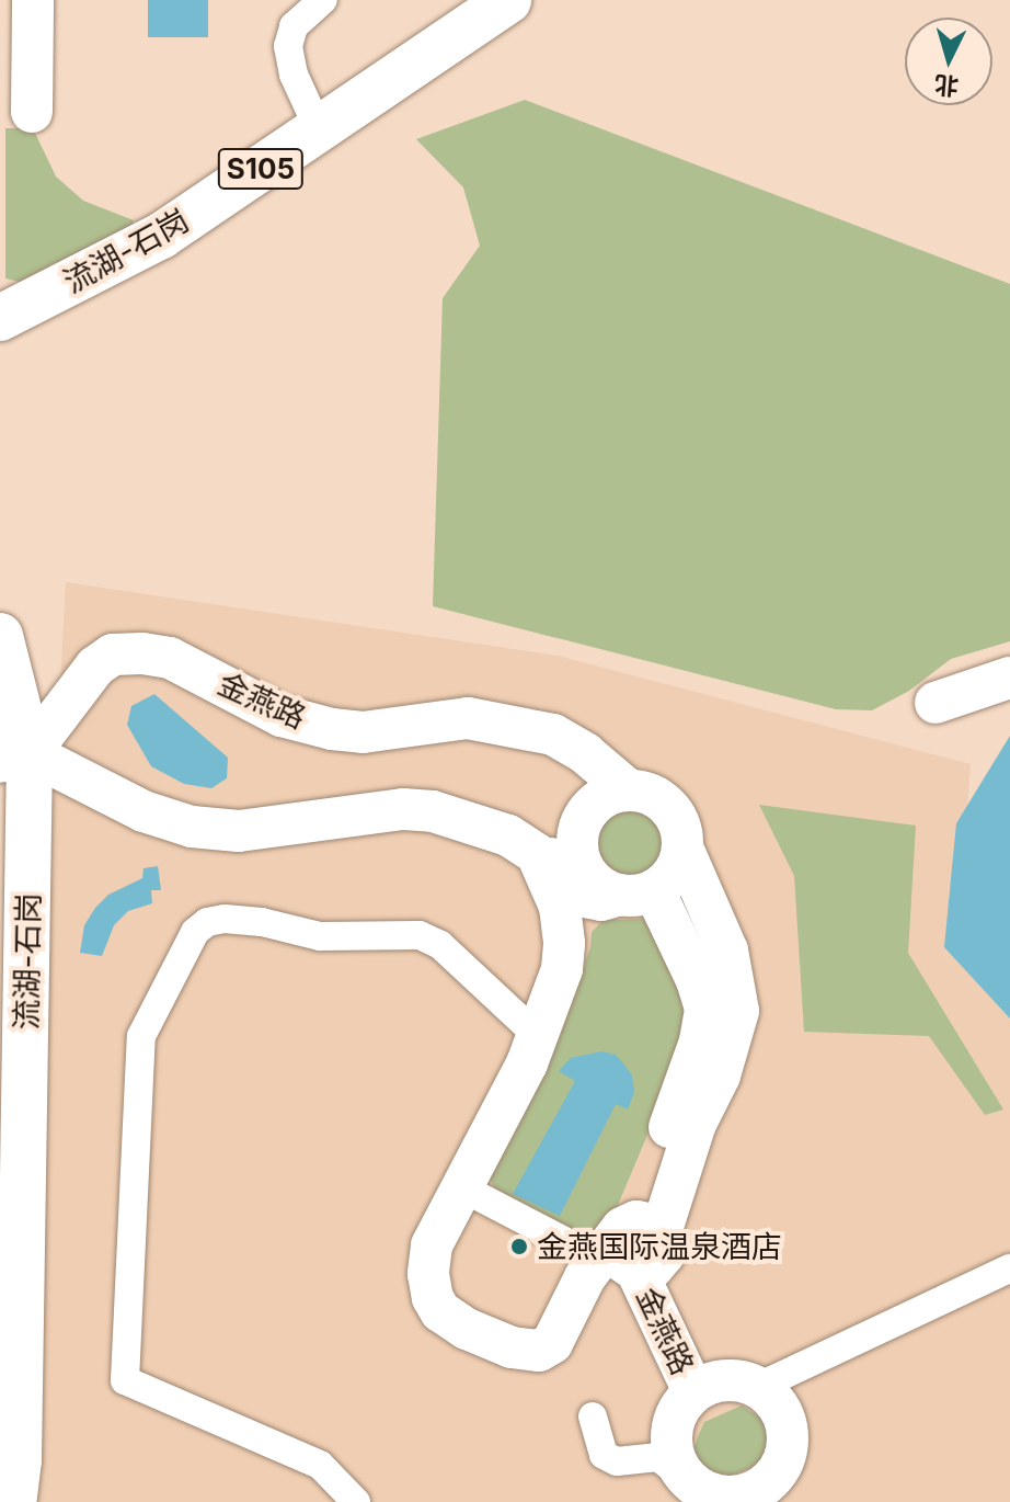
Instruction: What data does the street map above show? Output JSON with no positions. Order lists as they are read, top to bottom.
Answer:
{
  "streets": {
    "main road": ["S105", "流湖-石岗"],
    "street": ["金燕路"]
  },
  "crossings": [
    ["流湖-石岗", "金燕路"]
  ],
  "places": ["金燕国际温泉酒店"],
  "north": "bottom"
}
